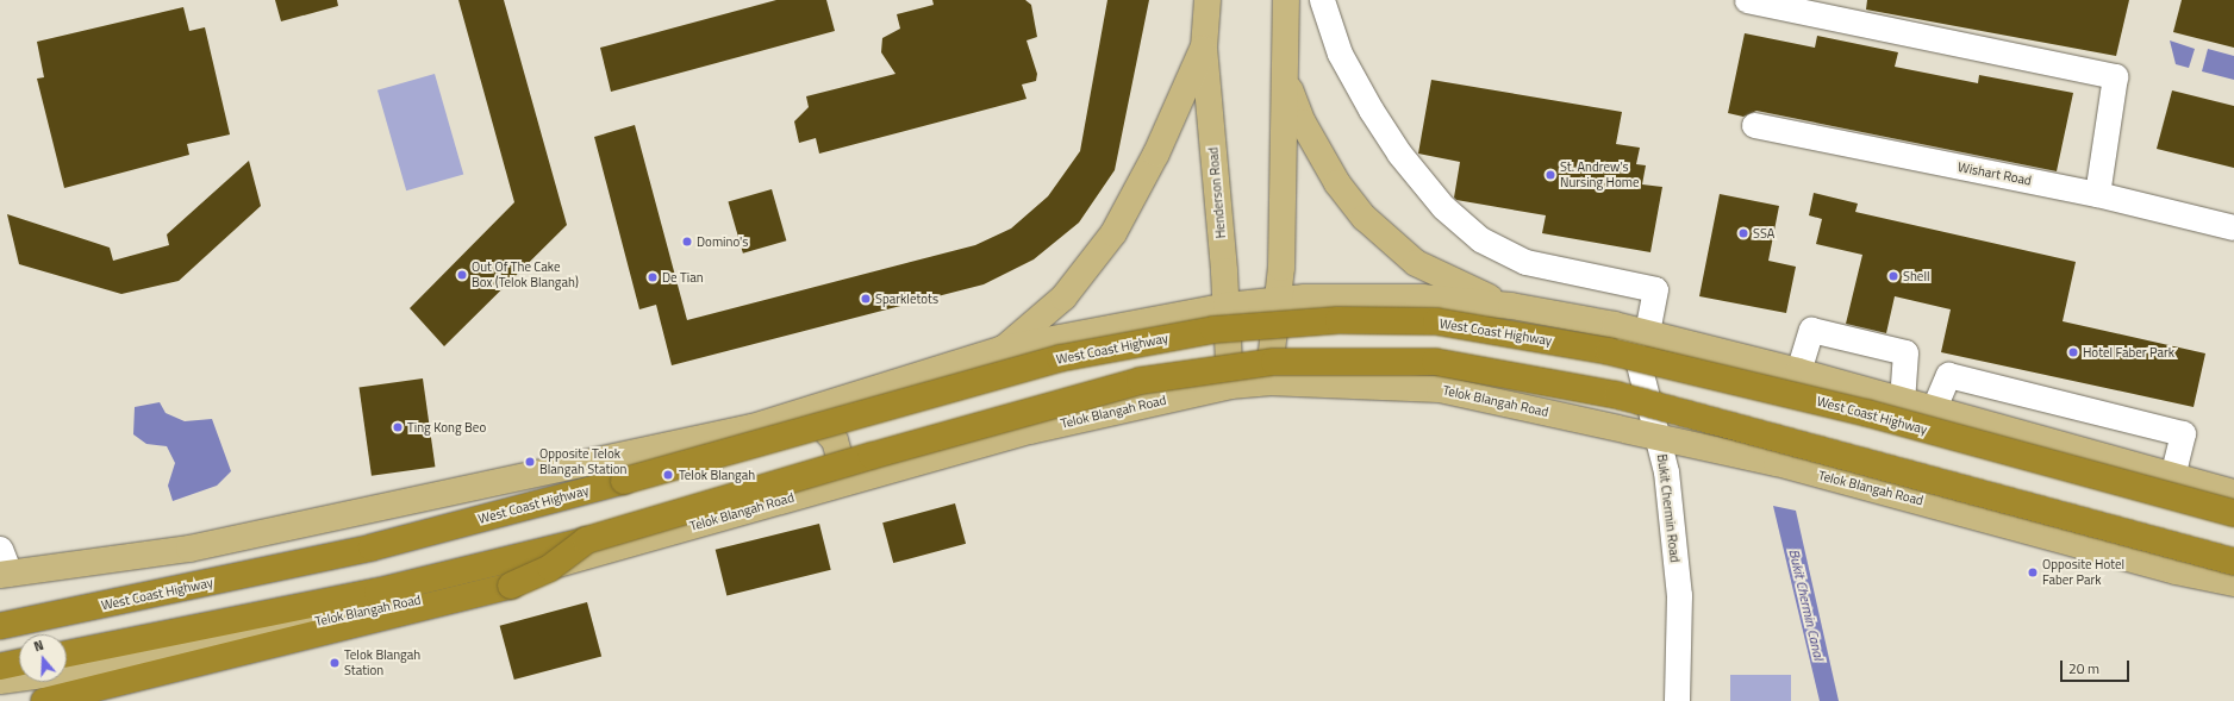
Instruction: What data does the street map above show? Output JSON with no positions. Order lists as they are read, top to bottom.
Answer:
{
  "streets": {
    "highway": ["West Coast Highway"],
    "main road": ["Henderson Road", "Telok Blangah Road"],
    "street": ["Wishart Road", "Bukit Chermin Road"]
  },
  "crossings": [
    ["Henderson Road", "Telok Blangah Road"],
    ["Telok Blangah Road", "Bukit Chermin Road"]
  ],
  "water": ["Bukit Chermin Canal"],
  "places": [
    "St. Andrew's Nursing Home",
    "SSA",
    "Domino's",
    "Out Of The Cake Box (Telok Blangah)",
    "Shell",
    "De Tian",
    "Sparkletots",
    "Hotel Faber Park",
    "Ting Kong Beo",
    "Opposite Telok Blangah Station",
    "Telok Blangah",
    "Opposite Hotel Faber Park",
    "Telok Blangah Station"
  ],
  "scale_bar": "20 m",
  "north": "top"
}
